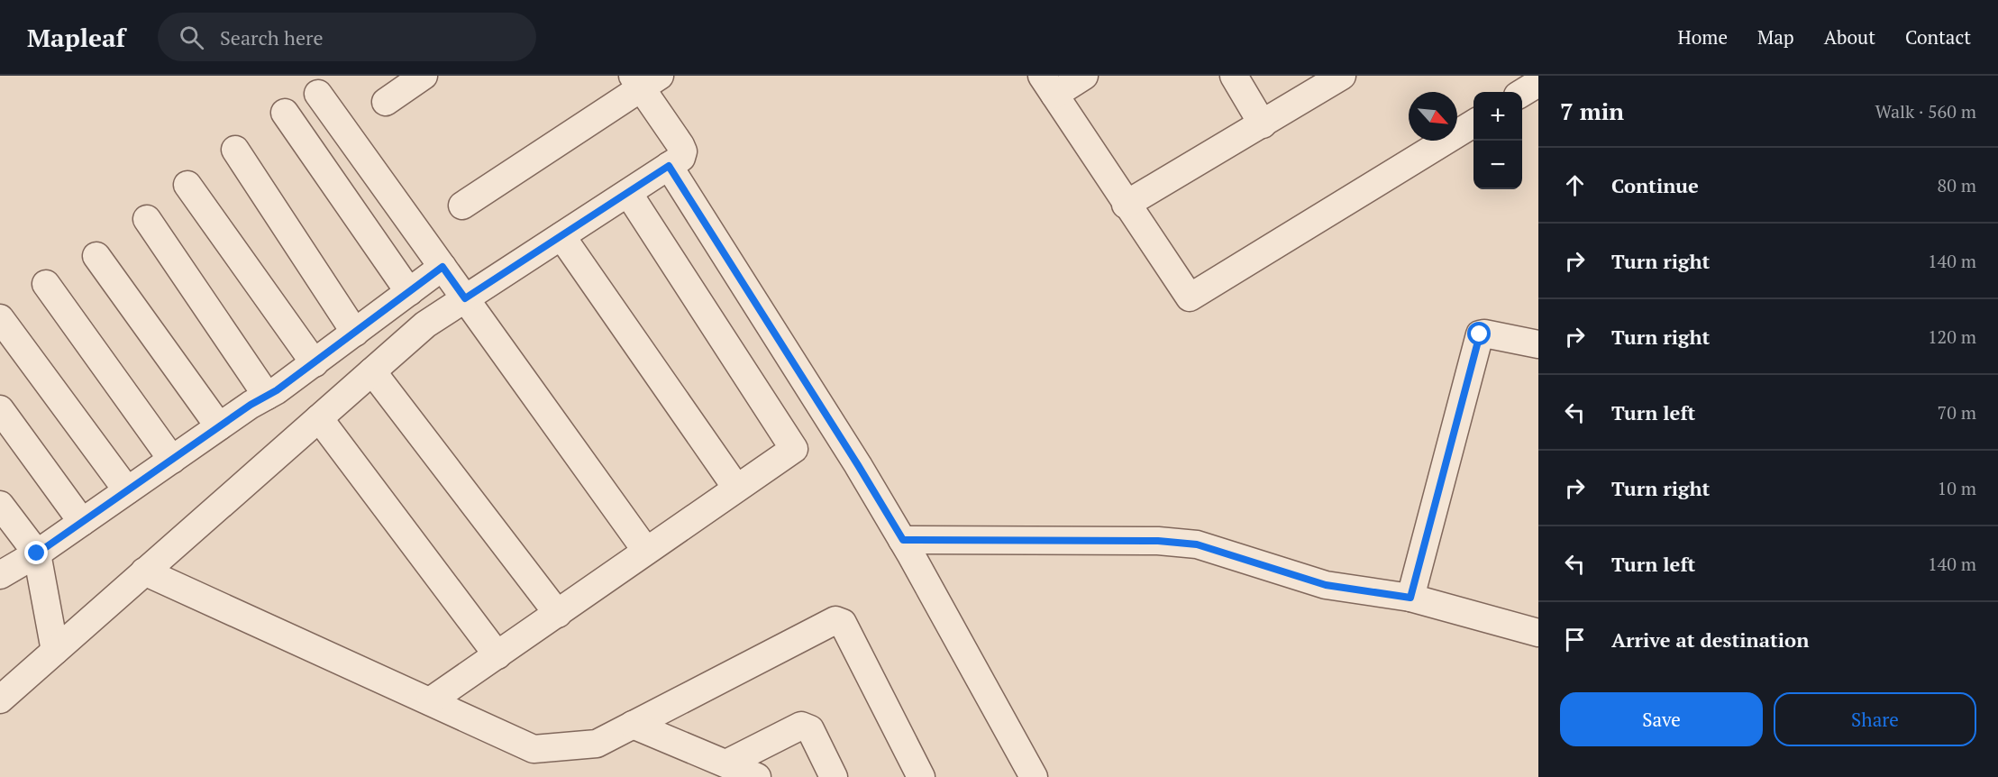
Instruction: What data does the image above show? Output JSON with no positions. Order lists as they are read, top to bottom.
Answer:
{
  "north": "bottom right",
  "page": {
    "header": "Mapleaf",
    "search": "Search here",
    "nav": [
      "Home",
      "Map",
      "About",
      "Contact"
    ],
    "heading": ["7 min", "Walk · 560 m"],
    "map_buttons": ["+", "−"],
    "list": [
      ["Continue", "80 m"],
      ["Turn right", "140 m"],
      ["Turn right", "120 m"],
      ["Turn left", "70 m"],
      ["Turn right", "10 m"],
      ["Turn left", "140 m"],
      "Arrive at destination"
    ],
    "buttons": ["Save", "Share"]
  }
}
